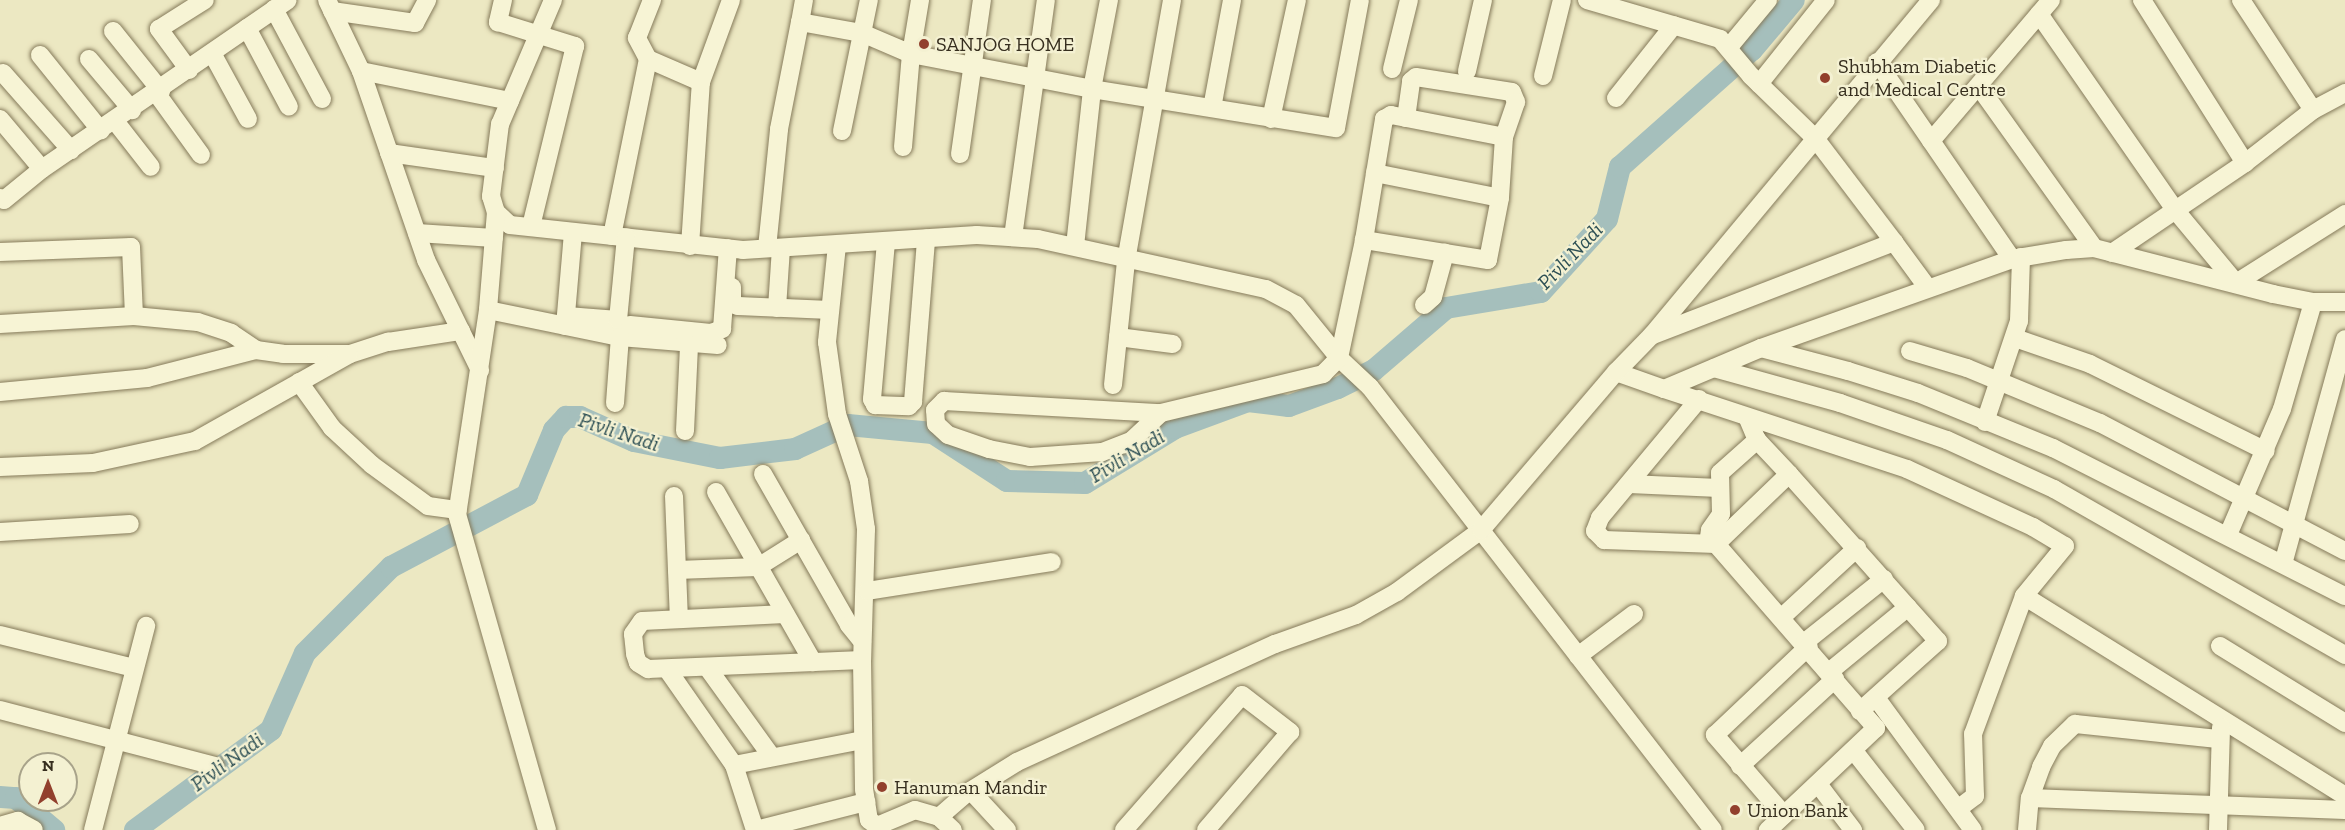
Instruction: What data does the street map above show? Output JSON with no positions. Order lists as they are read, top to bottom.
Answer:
{
  "water": ["Pivli Nadi"],
  "places": [
    "SANJOG HOME",
    "Shubham Diabetic and Medical Centre",
    "Hanuman Mandir",
    "Union Bank"
  ],
  "north": "top"
}
